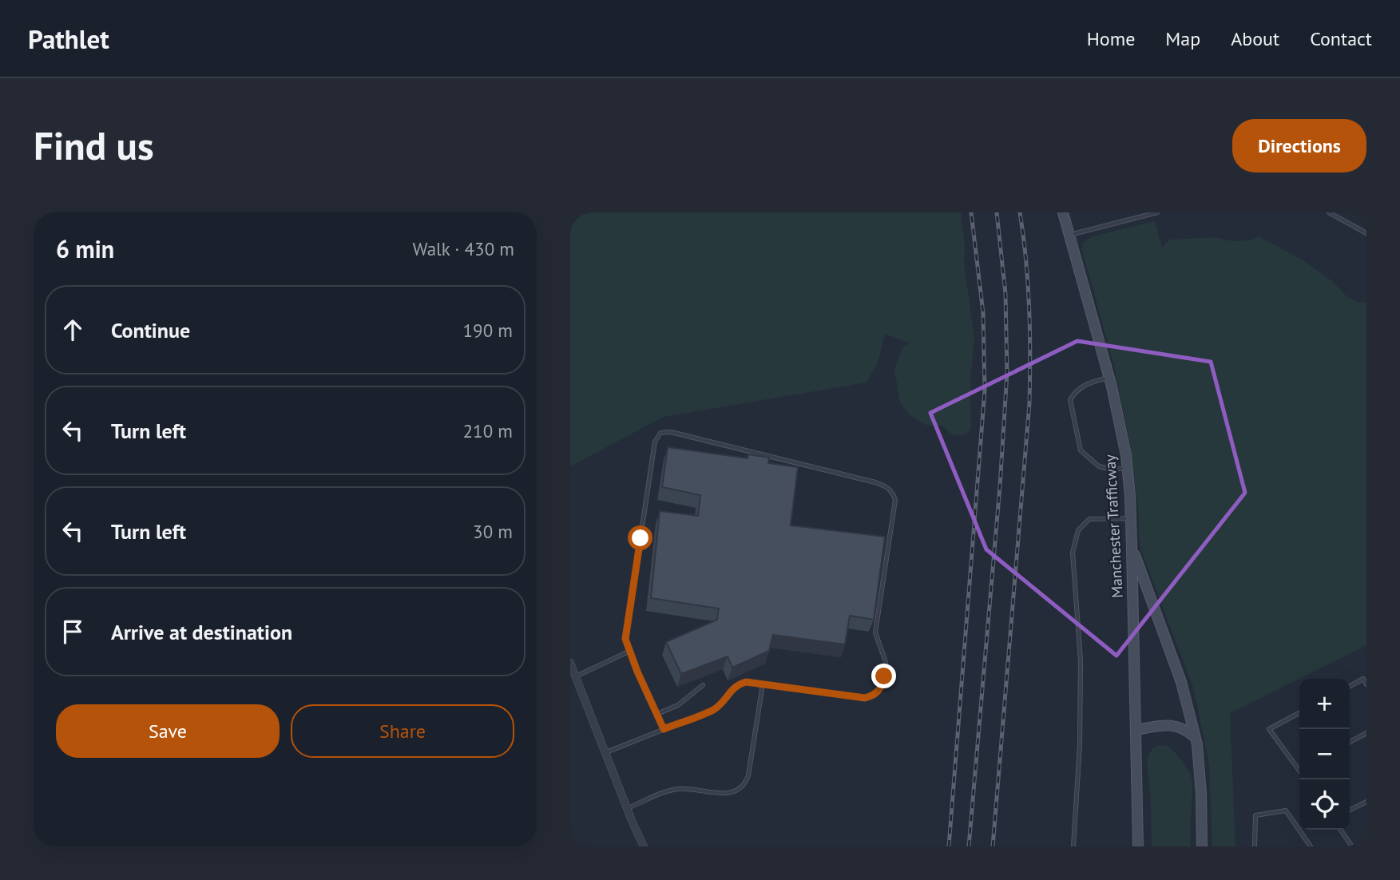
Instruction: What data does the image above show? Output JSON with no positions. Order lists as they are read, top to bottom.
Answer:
{
  "streets": {
    "main road": ["Manchester Trafficway"]
  },
  "page": {
    "header": "Pathlet",
    "nav": [
      "Home",
      "Map",
      "About",
      "Contact"
    ],
    "buttons": [
      "Directions",
      ["Save", "Share"]
    ],
    "title": "Find us",
    "heading": ["6 min", "Walk · 430 m"],
    "list": [
      ["Continue", "190 m"],
      ["Turn left", "210 m"],
      ["Turn left", "30 m"],
      "Arrive at destination"
    ],
    "map_buttons": ["+", "−"]
  }
}
